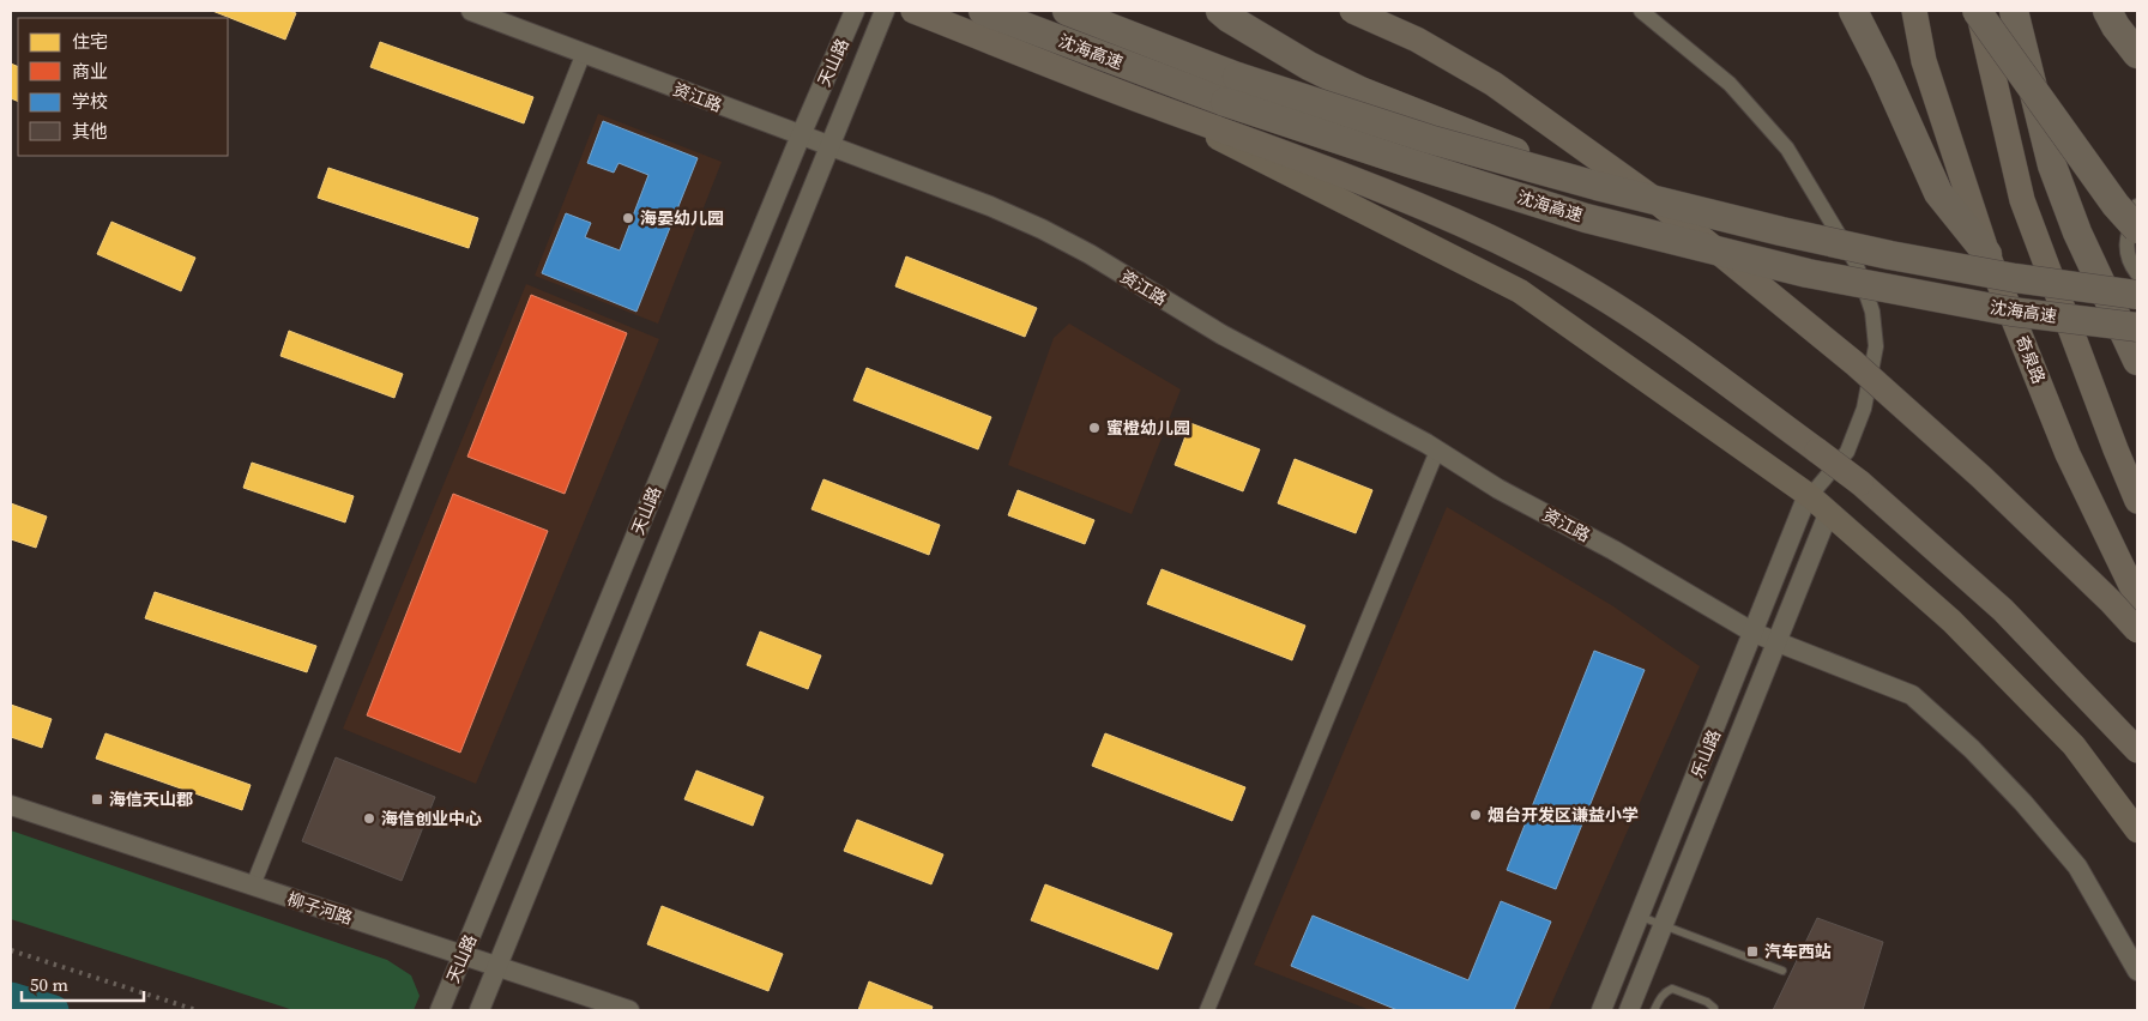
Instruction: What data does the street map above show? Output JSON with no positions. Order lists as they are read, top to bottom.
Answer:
{
  "streets": {
    "highway": ["沈海高速", "奇泉路"],
    "street": [
      "天山路",
      "资江路",
      "乐山路",
      "柳子河路"
    ]
  },
  "crossings": [
    ["天山路", "资江路"],
    ["天山路", "柳子河路"],
    ["资江路", "乐山路"]
  ],
  "places": {
    "other": [
      "海晏幼儿园",
      "蜜橙幼儿园",
      "烟台开发区谦益小学",
      "海信创业中心"
    ],
    "transit": ["海信天山郡", "汽车西站"]
  },
  "legend": [
    "住宅",
    "商业",
    "学校",
    "其他"
  ],
  "scale_bar": "50 m"
}
